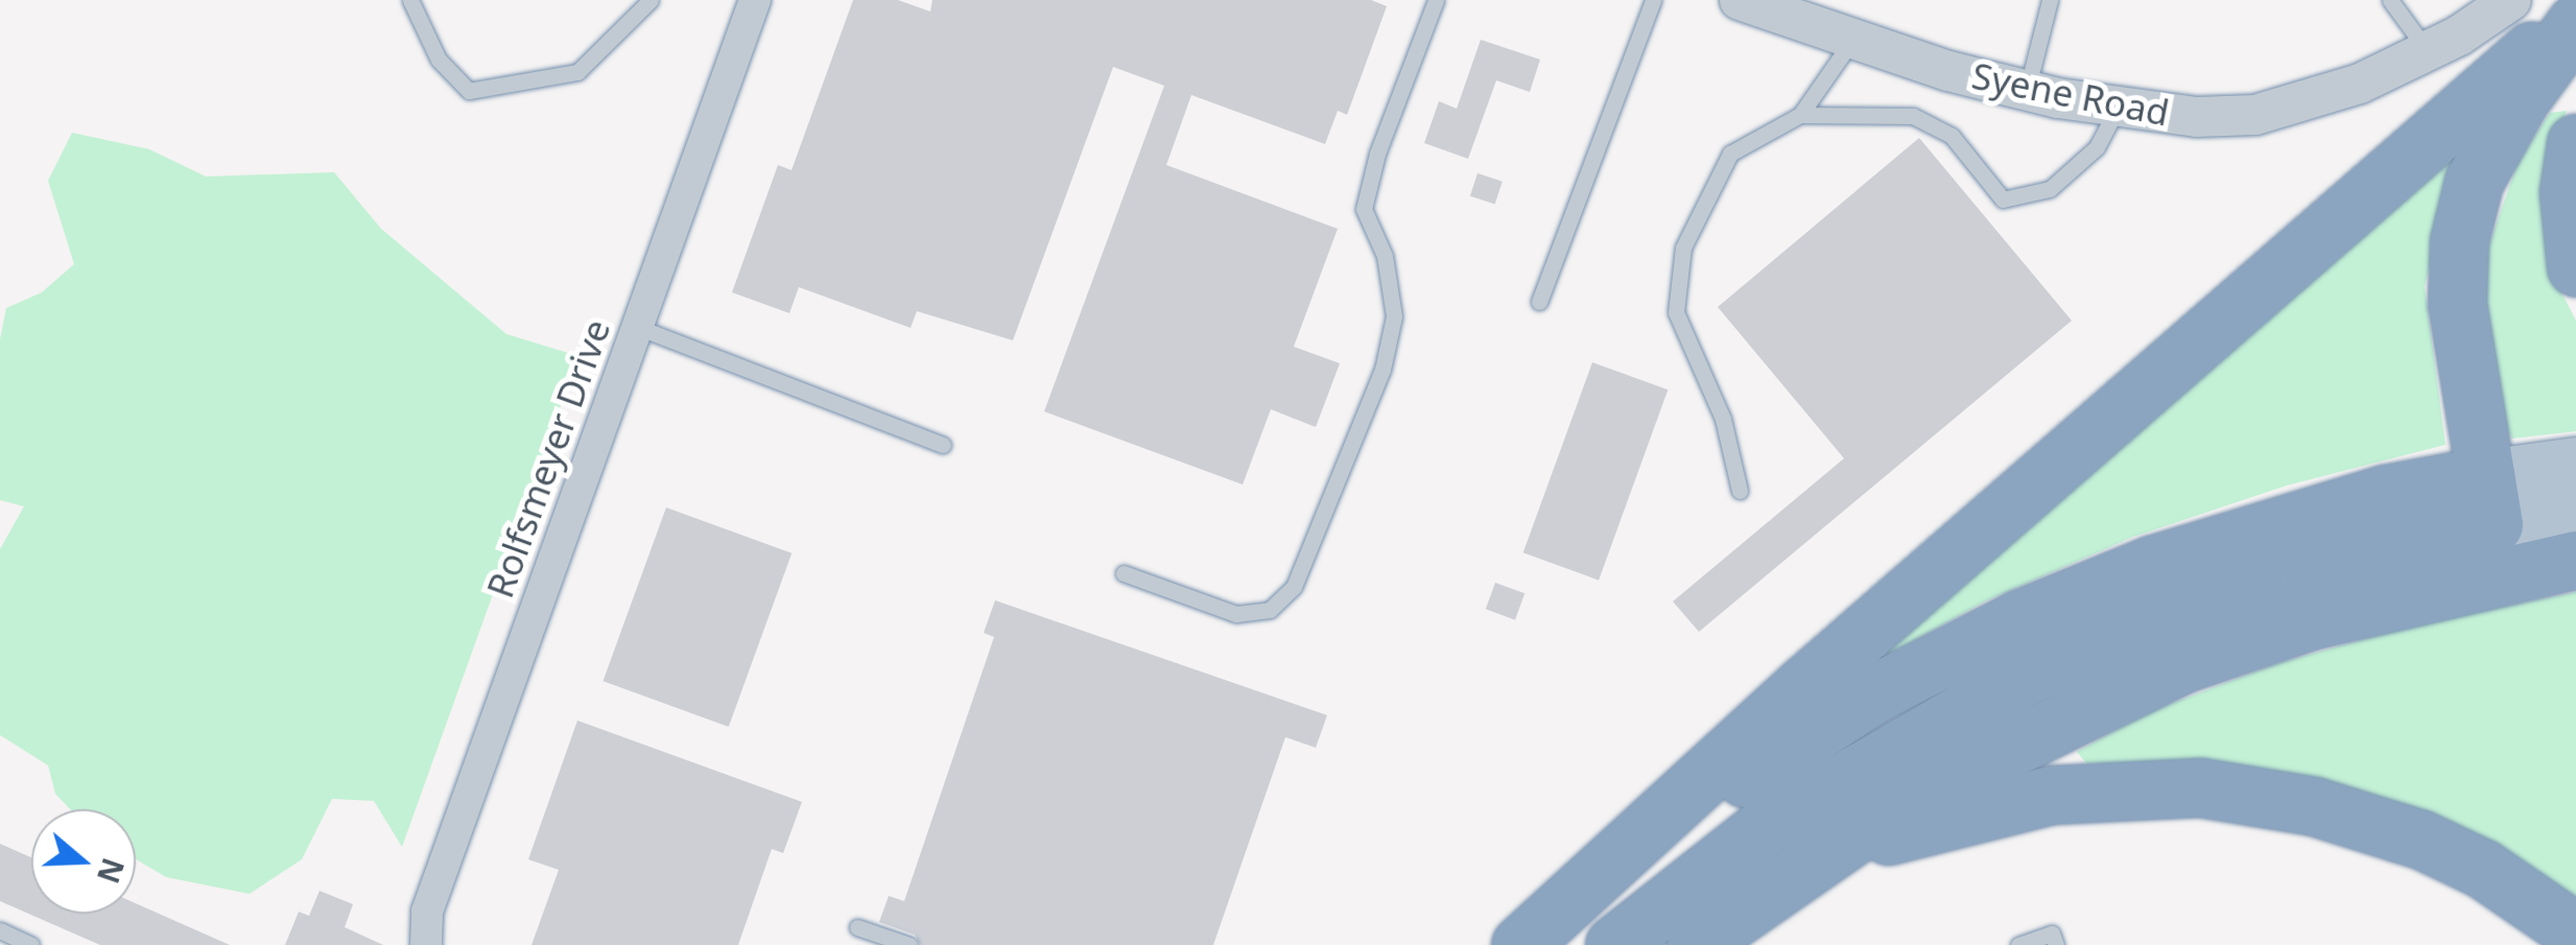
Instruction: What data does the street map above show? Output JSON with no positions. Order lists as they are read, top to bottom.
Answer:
{
  "streets": {
    "street": ["Syene Road", "Rolfsmeyer Drive"]
  },
  "north": "right"
}
